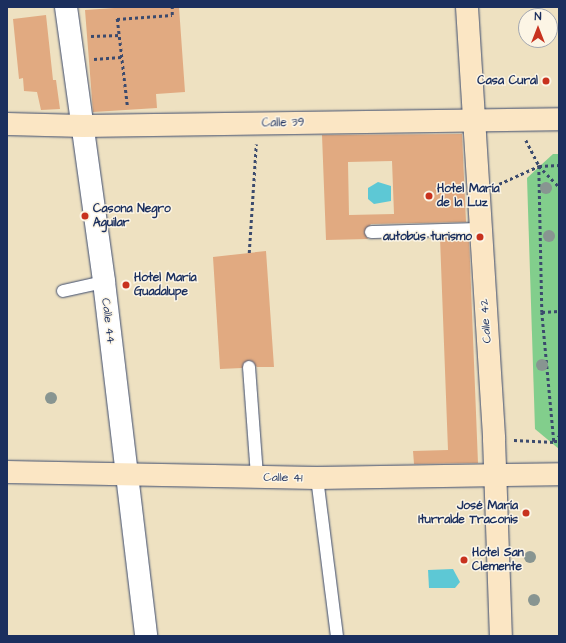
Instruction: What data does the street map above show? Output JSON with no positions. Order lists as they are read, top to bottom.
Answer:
{
  "streets": {
    "main road": ["Calle 39", "Calle 42", "Calle 41"],
    "street": ["Calle 44"]
  },
  "crossings": [
    ["Calle 39", "Calle 44"],
    ["Calle 39", "Calle 42"],
    ["Calle 44", "Calle 41"],
    ["Calle 42", "Calle 41"]
  ],
  "places": [
    "Casa Cural",
    "Hotel María de la Luz",
    "Casona Negro Aguilar",
    "autobús turismo",
    "Hotel María Guadalupe",
    "José María Iturralde Traconis",
    "Hotel San Clemente"
  ],
  "north": "top"
}
